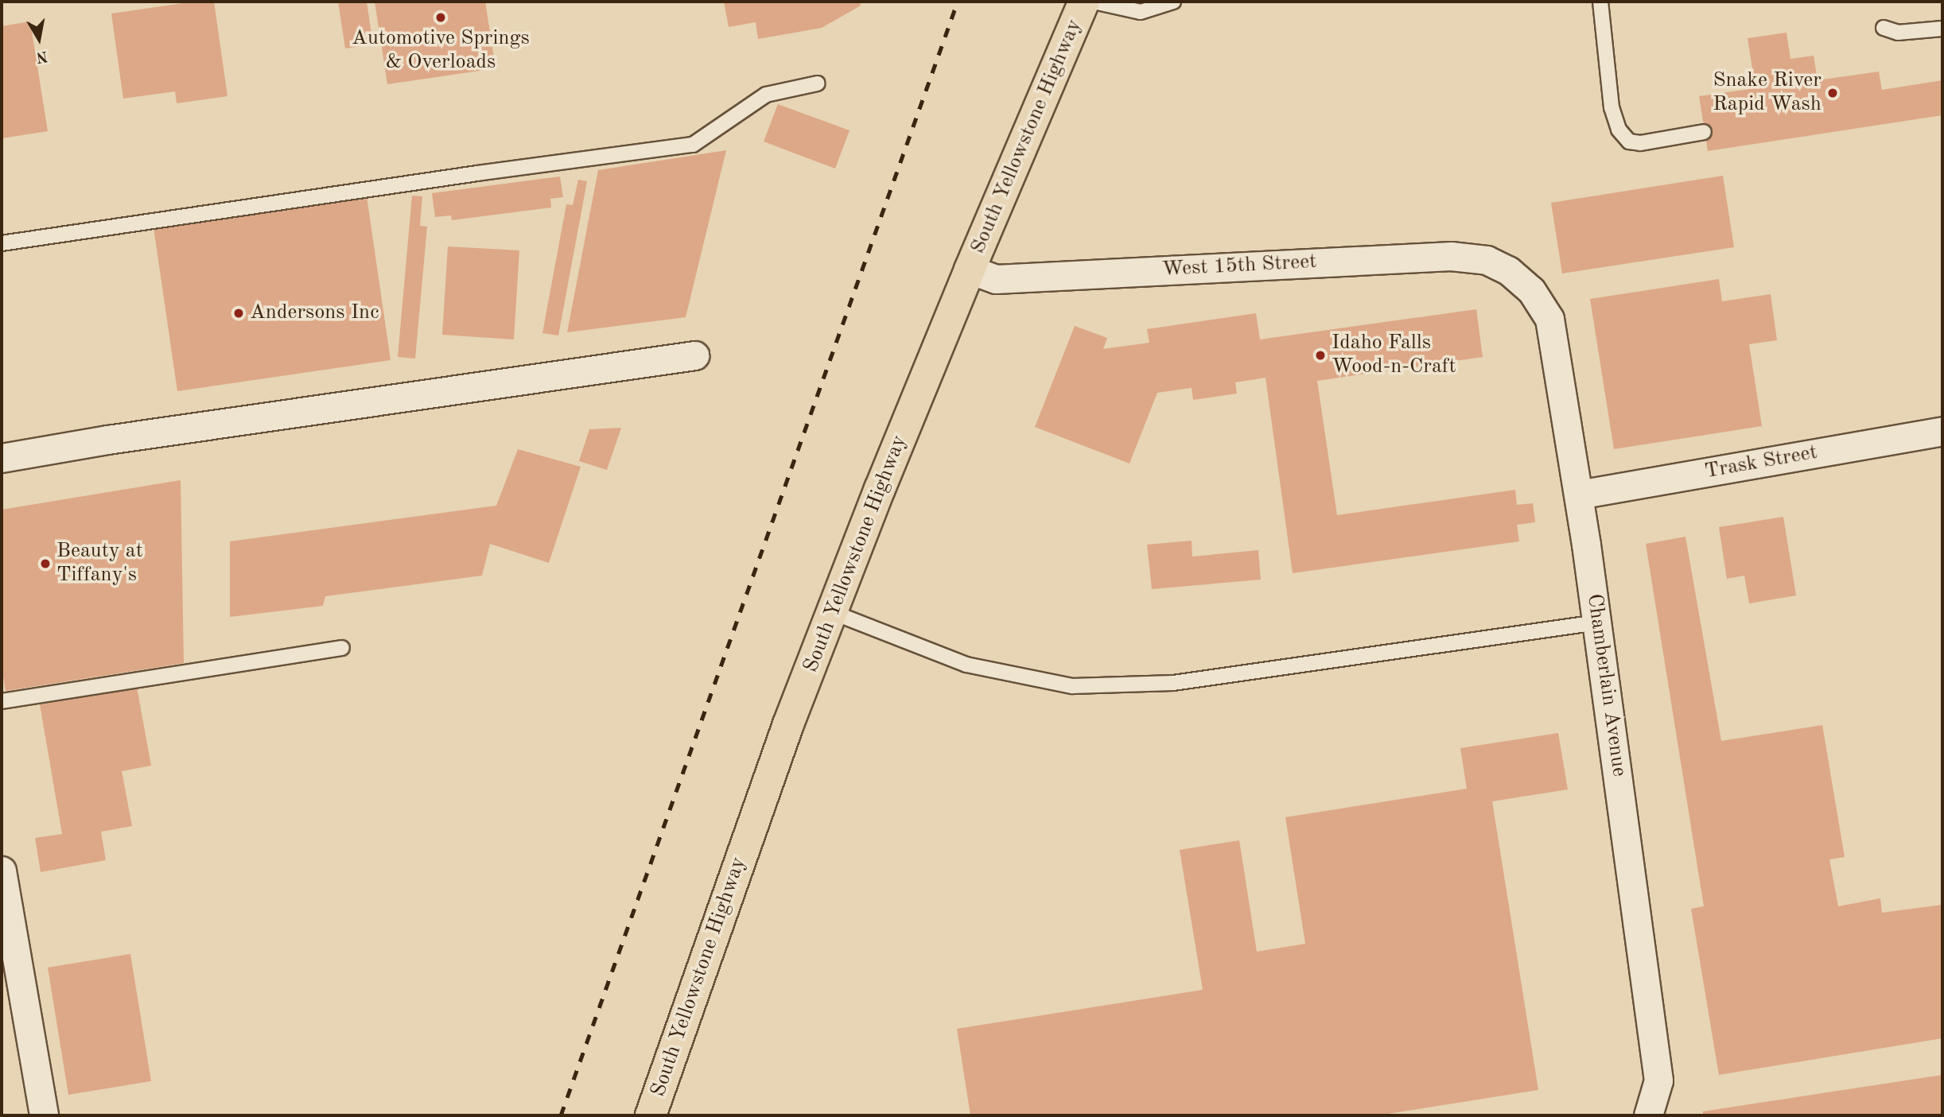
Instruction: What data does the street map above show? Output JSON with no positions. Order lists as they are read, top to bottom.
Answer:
{
  "streets": {
    "highway": ["South Yellowstone Highway"],
    "street": ["West 15th Street", "Trask Street", "Chamberlain Avenue"]
  },
  "crossings": [
    ["South Yellowstone Highway", "West 15th Street"],
    ["West 15th Street", "Chamberlain Avenue"],
    ["Trask Street", "Chamberlain Avenue"]
  ],
  "places": [
    "Automotive Springs & Overloads",
    "Snake River Rapid Wash",
    "Andersons Inc",
    "Idaho Falls Wood-n-Craft",
    "Beauty at Tiffany's"
  ],
  "north": "bottom"
}
